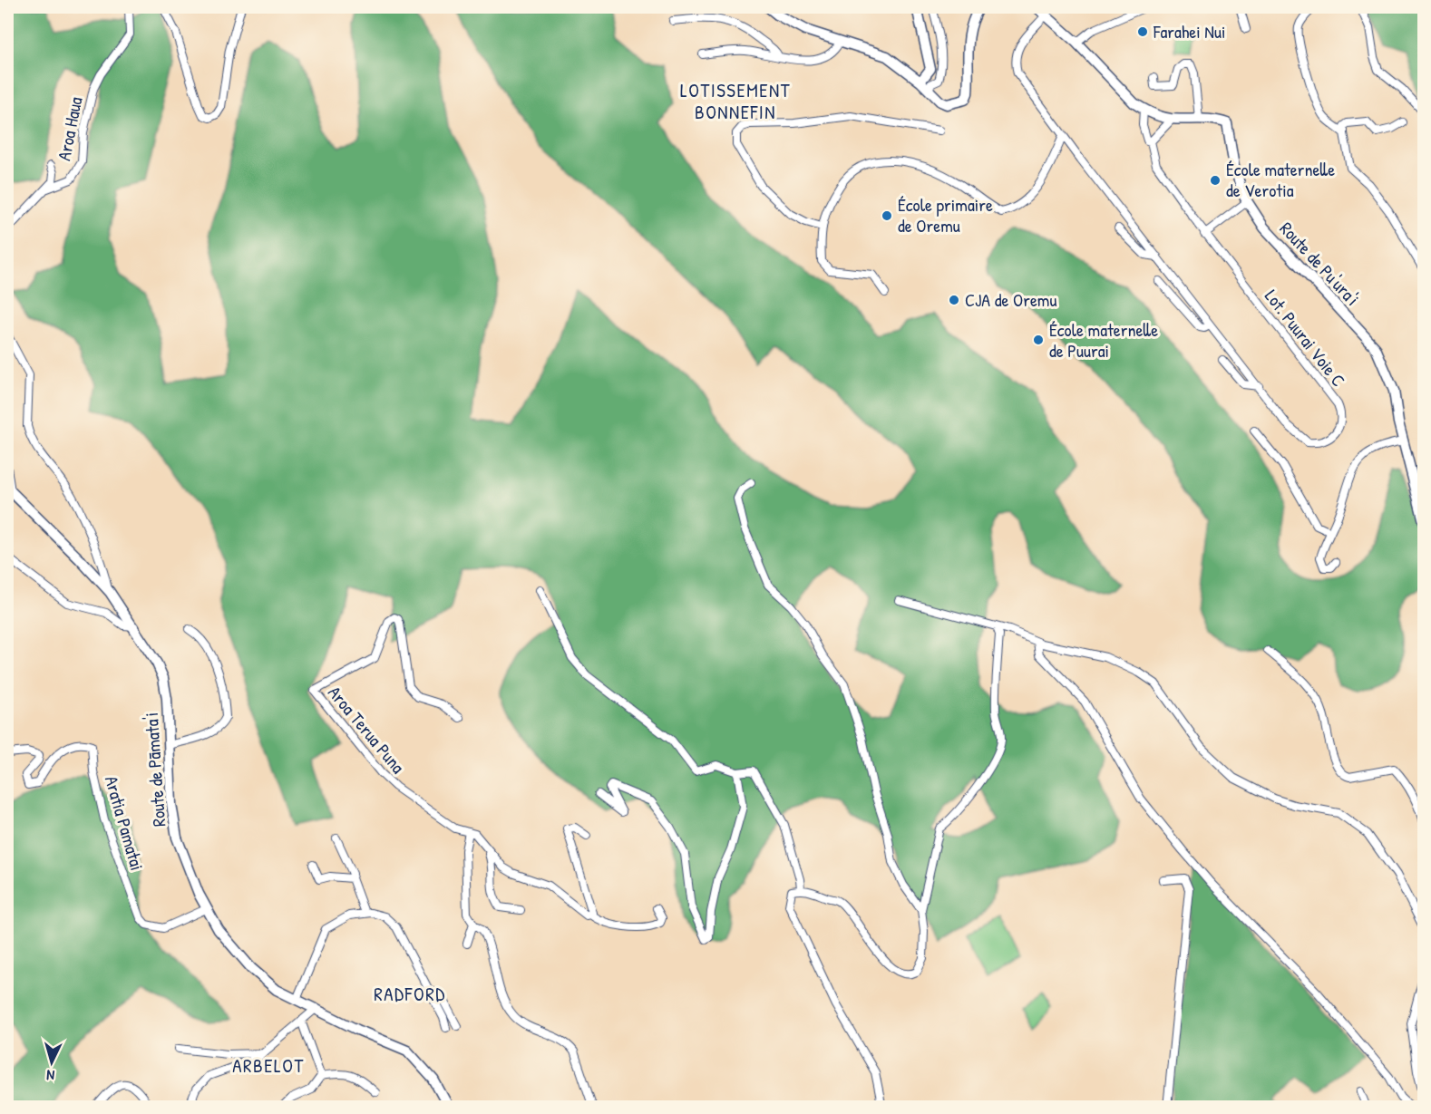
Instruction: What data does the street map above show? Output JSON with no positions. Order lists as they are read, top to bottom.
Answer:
{
  "streets": {
    "main road": ["Route de Pu'ura'i", "Route de Pāmata'i"],
    "street": [
      "Aroa Haua",
      "Lot. Puurai Voie C",
      "Aroa Terua Puna",
      "Aratia Pamatai"
    ]
  },
  "crossings": [
    ["Route de Pu'ura'i", "Lot. Puurai Voie C"],
    ["Route de Pāmata'i", "Aratia Pamatai"]
  ],
  "districts": ["LOTISSEMENT BONNEFIN", "RADFORD", "ARBELOT"],
  "places": [
    "Farahei Nui",
    "École maternelle de Verotia",
    "École primaire de Oremu",
    "CJA de Oremu",
    "École maternelle de Puurai"
  ],
  "north": "bottom"
}
